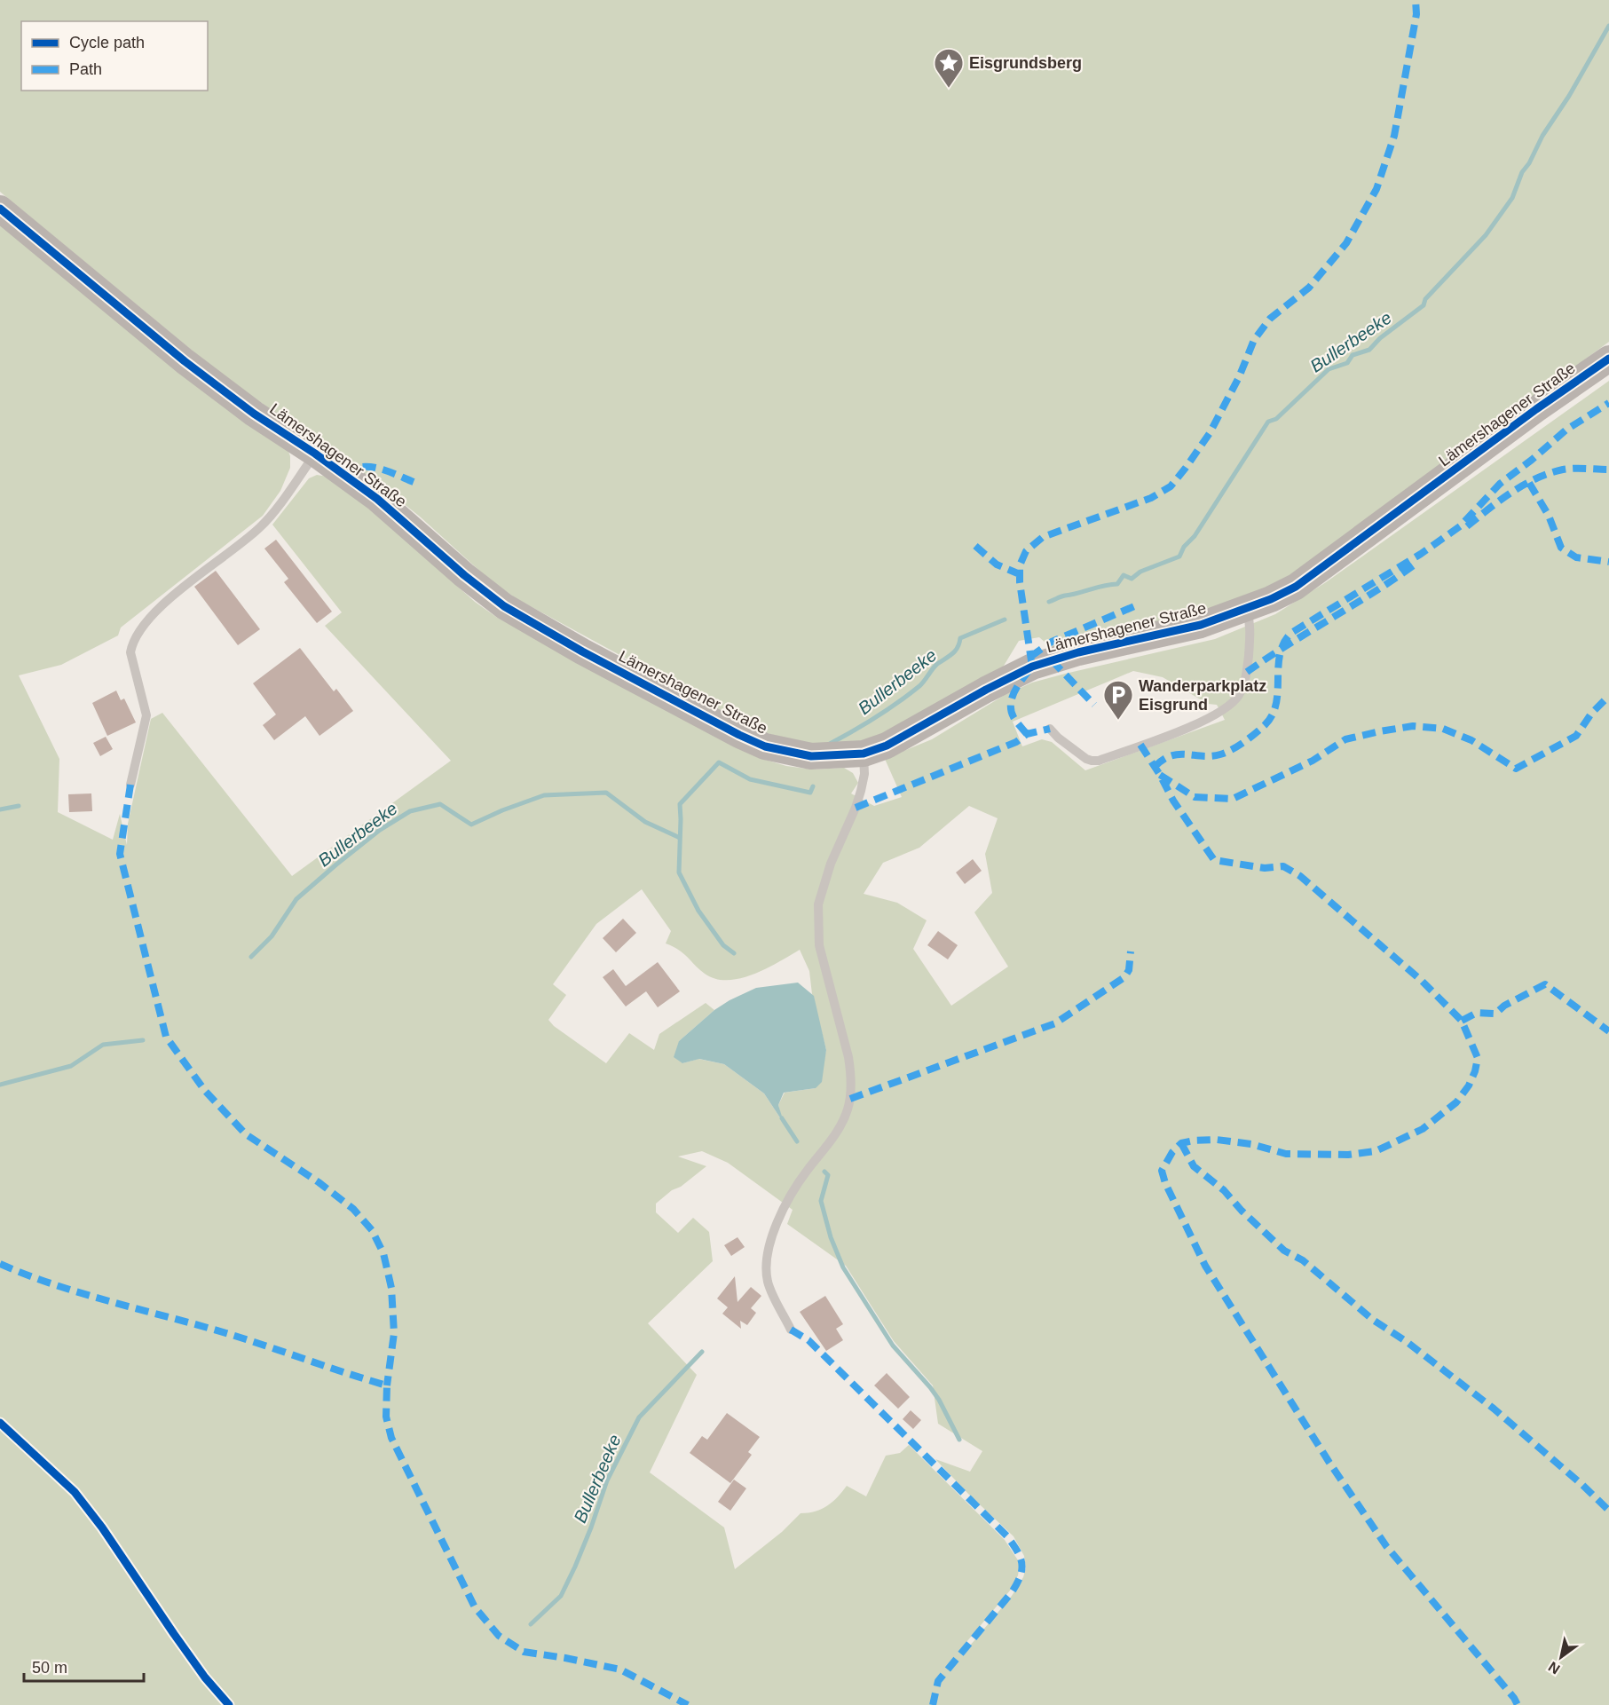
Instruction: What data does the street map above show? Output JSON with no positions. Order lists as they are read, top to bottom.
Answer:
{
  "streets": {
    "main road": ["Lämershagener Straße"]
  },
  "water": ["Bullerbeeke"],
  "places": {
    "place": ["Eisgrundsberg"],
    "parking": ["Wanderparkplatz Eisgrund"]
  },
  "legend": ["Cycle path", "Path"],
  "scale_bar": "50 m",
  "north": "bottom left"
}
